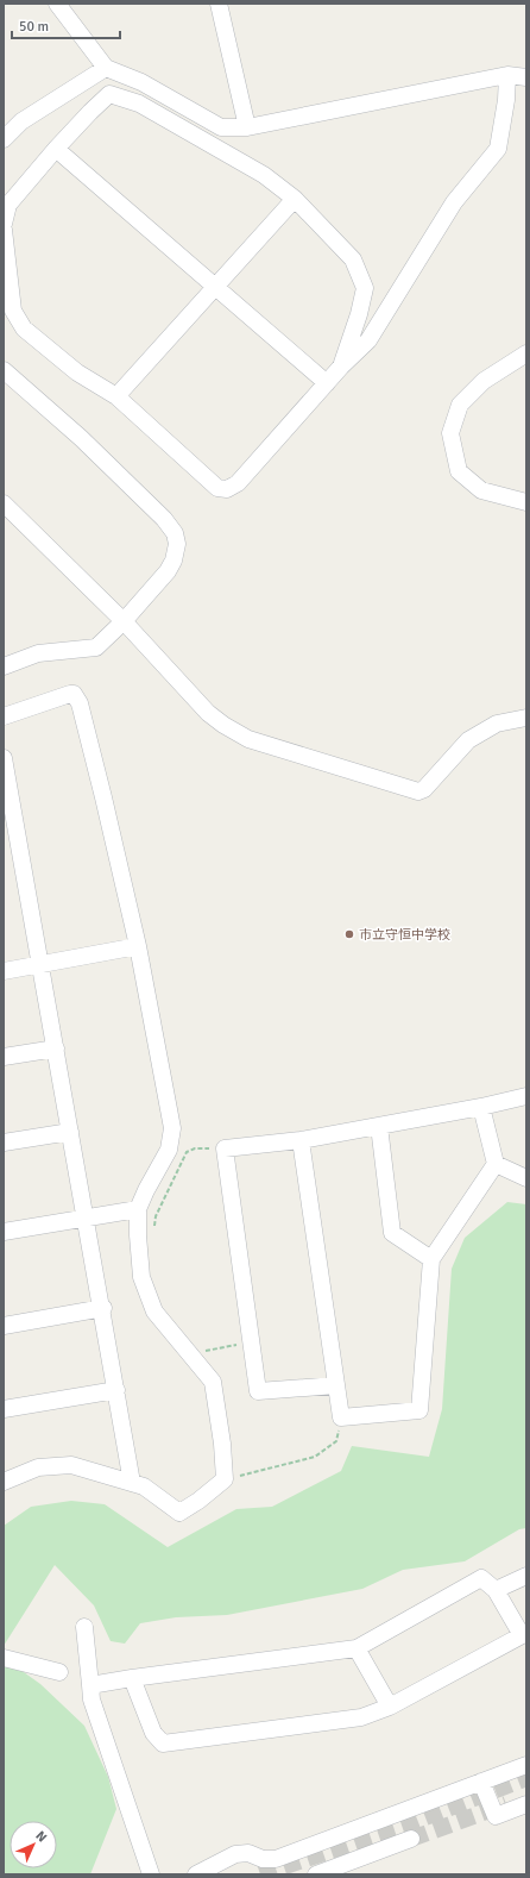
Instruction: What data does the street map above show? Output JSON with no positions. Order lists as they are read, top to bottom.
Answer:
{
  "places": ["市立守恒中学校"],
  "scale_bar": "50 m",
  "north": "top right"
}
